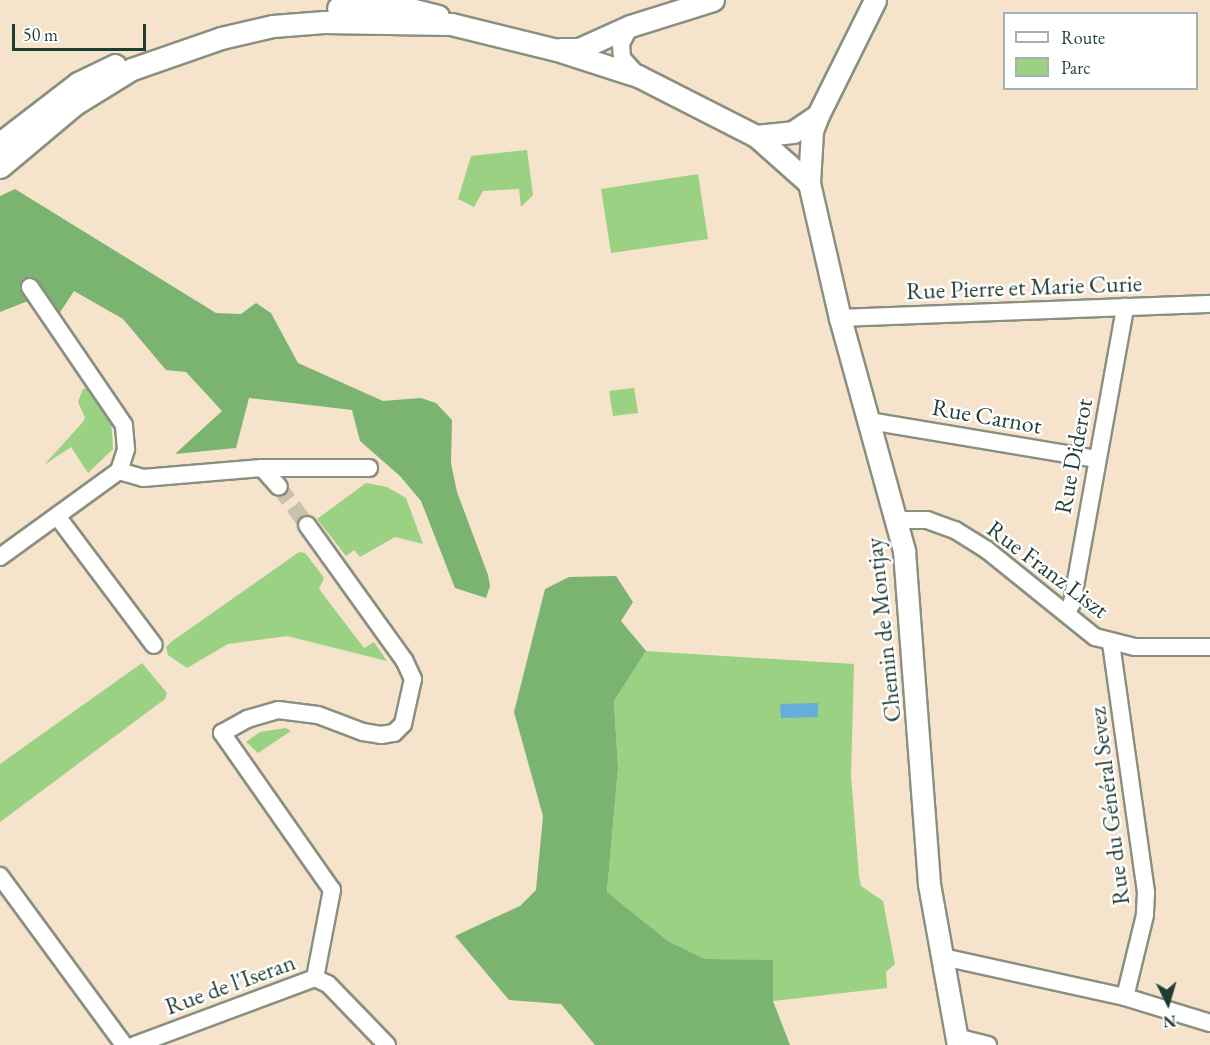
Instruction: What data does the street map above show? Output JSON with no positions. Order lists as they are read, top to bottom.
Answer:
{
  "streets": {
    "street": [
      "Rue Pierre et Marie Curie",
      "Rue Carnot",
      "Rue Diderot",
      "Rue Franz Liszt",
      "Chemin de Montjay",
      "Rue du Général Sevez",
      "Rue de l'Iseran"
    ]
  },
  "crossings": [
    ["Rue Pierre et Marie Curie", "Rue Diderot"],
    ["Rue Pierre et Marie Curie", "Chemin de Montjay"],
    ["Rue Carnot", "Rue Diderot"],
    ["Rue Carnot", "Chemin de Montjay"],
    ["Rue Diderot", "Rue Franz Liszt"],
    ["Rue Franz Liszt", "Chemin de Montjay"],
    ["Rue Franz Liszt", "Rue du Général Sevez"]
  ],
  "legend": ["Route", "Parc"],
  "scale_bar": "50 m",
  "north": "bottom"
}
